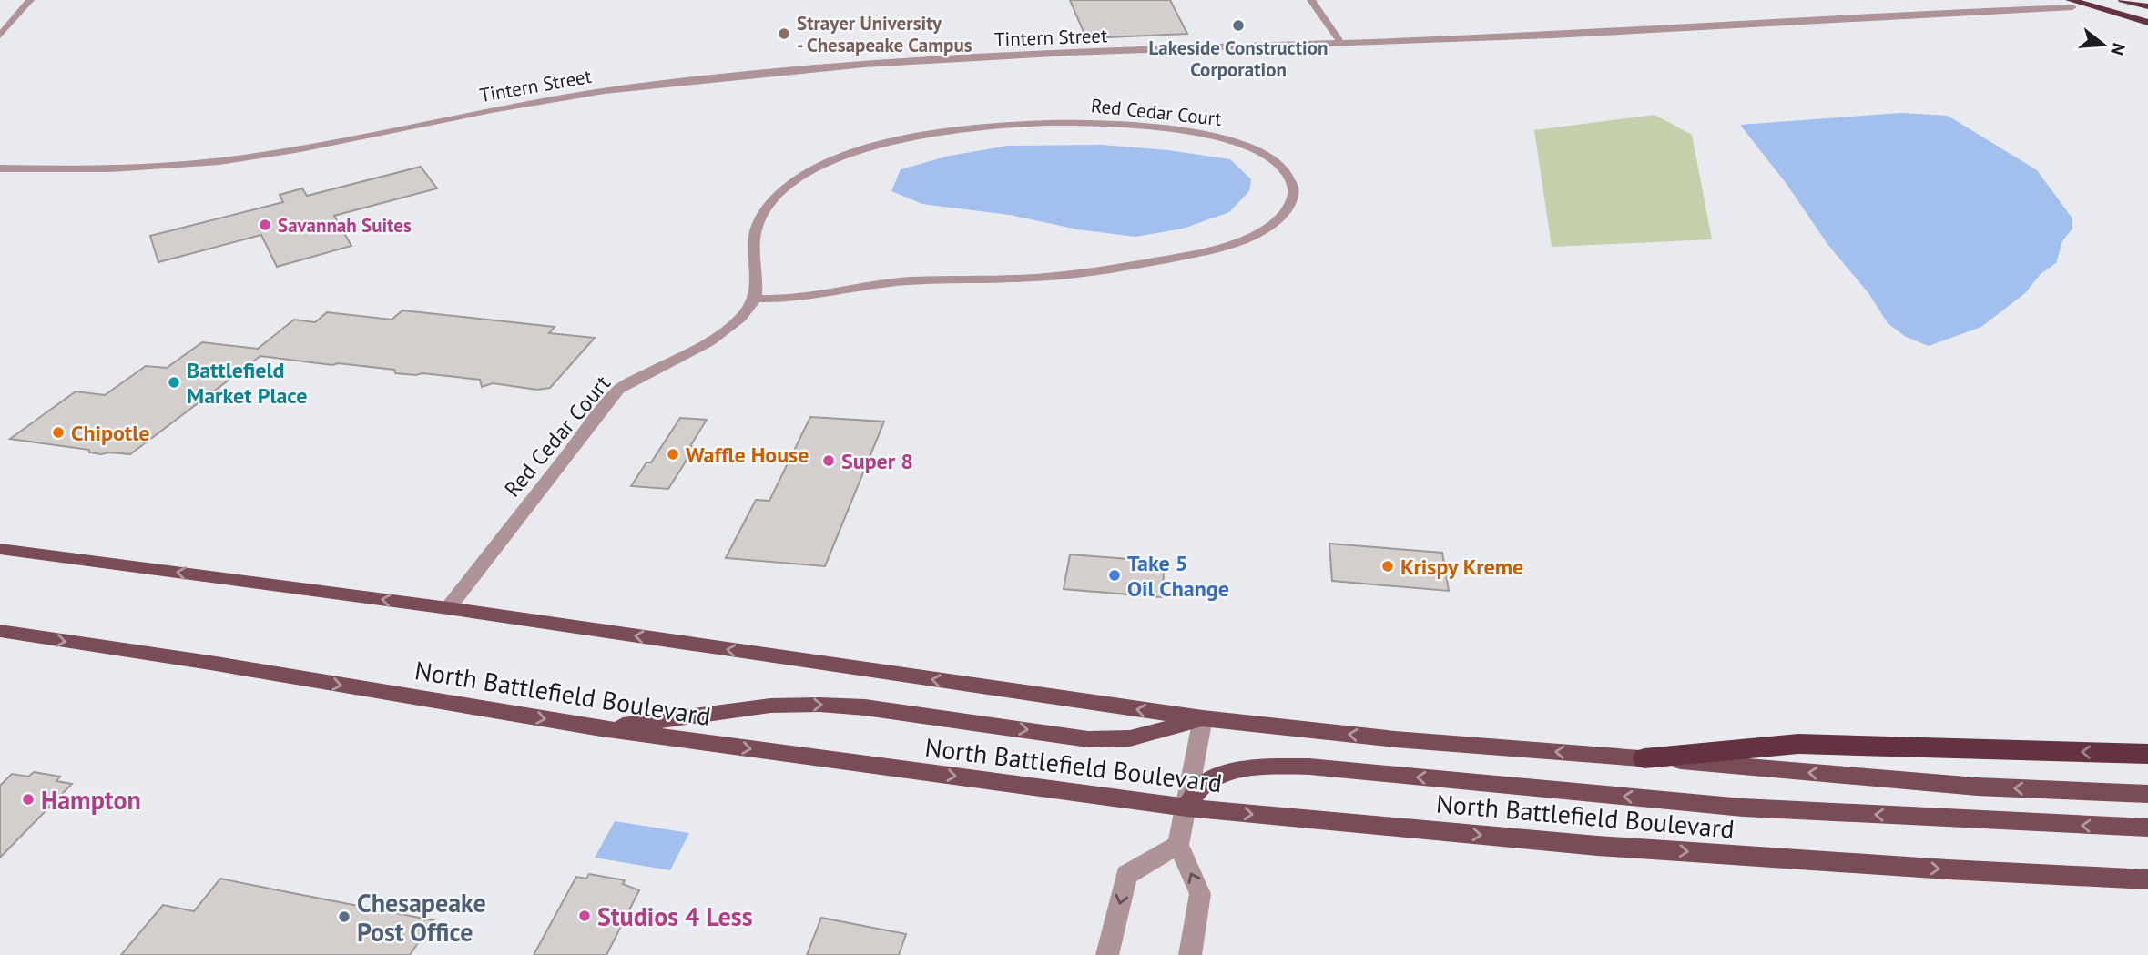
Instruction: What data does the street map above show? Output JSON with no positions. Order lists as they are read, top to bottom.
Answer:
{
  "streets": {
    "main road": ["North Battlefield Boulevard"],
    "street": ["Tintern Street", "Red Cedar Court"]
  },
  "places": [
    "Lakeside Construction Corporation",
    "Strayer University - Chesapeake Campus",
    "Savannah Suites",
    "Battlefield Market Place",
    "Chipotle",
    "Waffle House",
    "Super 8",
    "Krispy Kreme",
    "Take 5 Oil Change",
    "Hampton",
    "Studios 4 Less",
    "Chesapeake Post Office"
  ],
  "north": "right"
}
